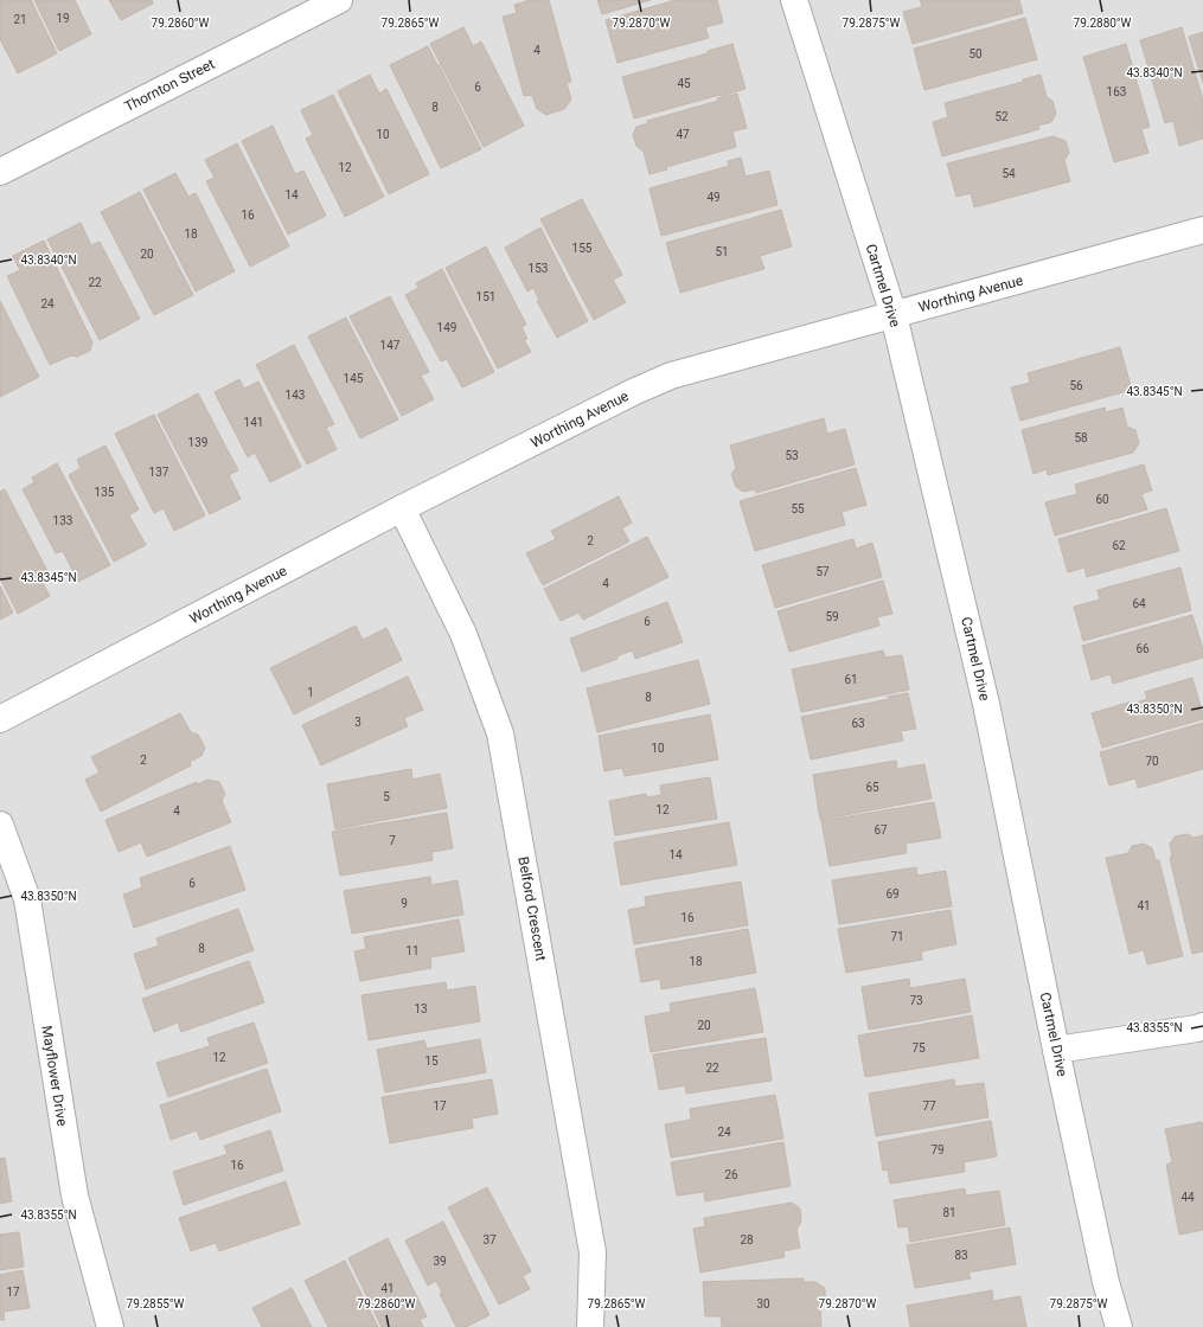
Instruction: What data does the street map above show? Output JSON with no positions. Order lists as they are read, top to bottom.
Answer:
{
  "streets": {
    "street": [
      "Thornton Street",
      "Cartmel Drive",
      "Worthing Avenue",
      "Belford Crescent",
      "Mayflower Drive"
    ]
  },
  "crossings": [
    ["Cartmel Drive", "Worthing Avenue"],
    ["Worthing Avenue", "Belford Crescent"]
  ],
  "house_numbers": [
    "19",
    "21",
    "4",
    "50",
    "45",
    "6",
    "163",
    "8",
    "52",
    "10",
    "47",
    "12",
    "54",
    "14",
    "49",
    "16",
    "18",
    "155",
    "51",
    "20",
    "153",
    "22",
    "151",
    "24",
    "149",
    "147",
    "145",
    "56",
    "143",
    "141",
    "58",
    "139",
    "53",
    "137",
    "135",
    "60",
    "55",
    "133",
    "2",
    "62",
    "57",
    "4",
    "64",
    "59",
    "6",
    "66",
    "61",
    "1",
    "8",
    "3",
    "63",
    "10",
    "2",
    "70",
    "65",
    "5",
    "12",
    "4",
    "67",
    "7",
    "14",
    "6",
    "69",
    "9",
    "41",
    "16",
    "71",
    "8",
    "11",
    "18",
    "73",
    "13",
    "20",
    "75",
    "12",
    "15",
    "22",
    "17",
    "77",
    "24",
    "79",
    "16",
    "26",
    "44",
    "81",
    "37",
    "28",
    "83",
    "39",
    "41",
    "17",
    "30"
  ],
  "coordinates": [
    "79.2860°W",
    "79.2865°W",
    "79.2870°W",
    "79.2875°W",
    "79.2880°W",
    "43.8340°N",
    "43.8345°N",
    "43.8350°N",
    "43.8355°N",
    "79.2855°W"
  ]
}
